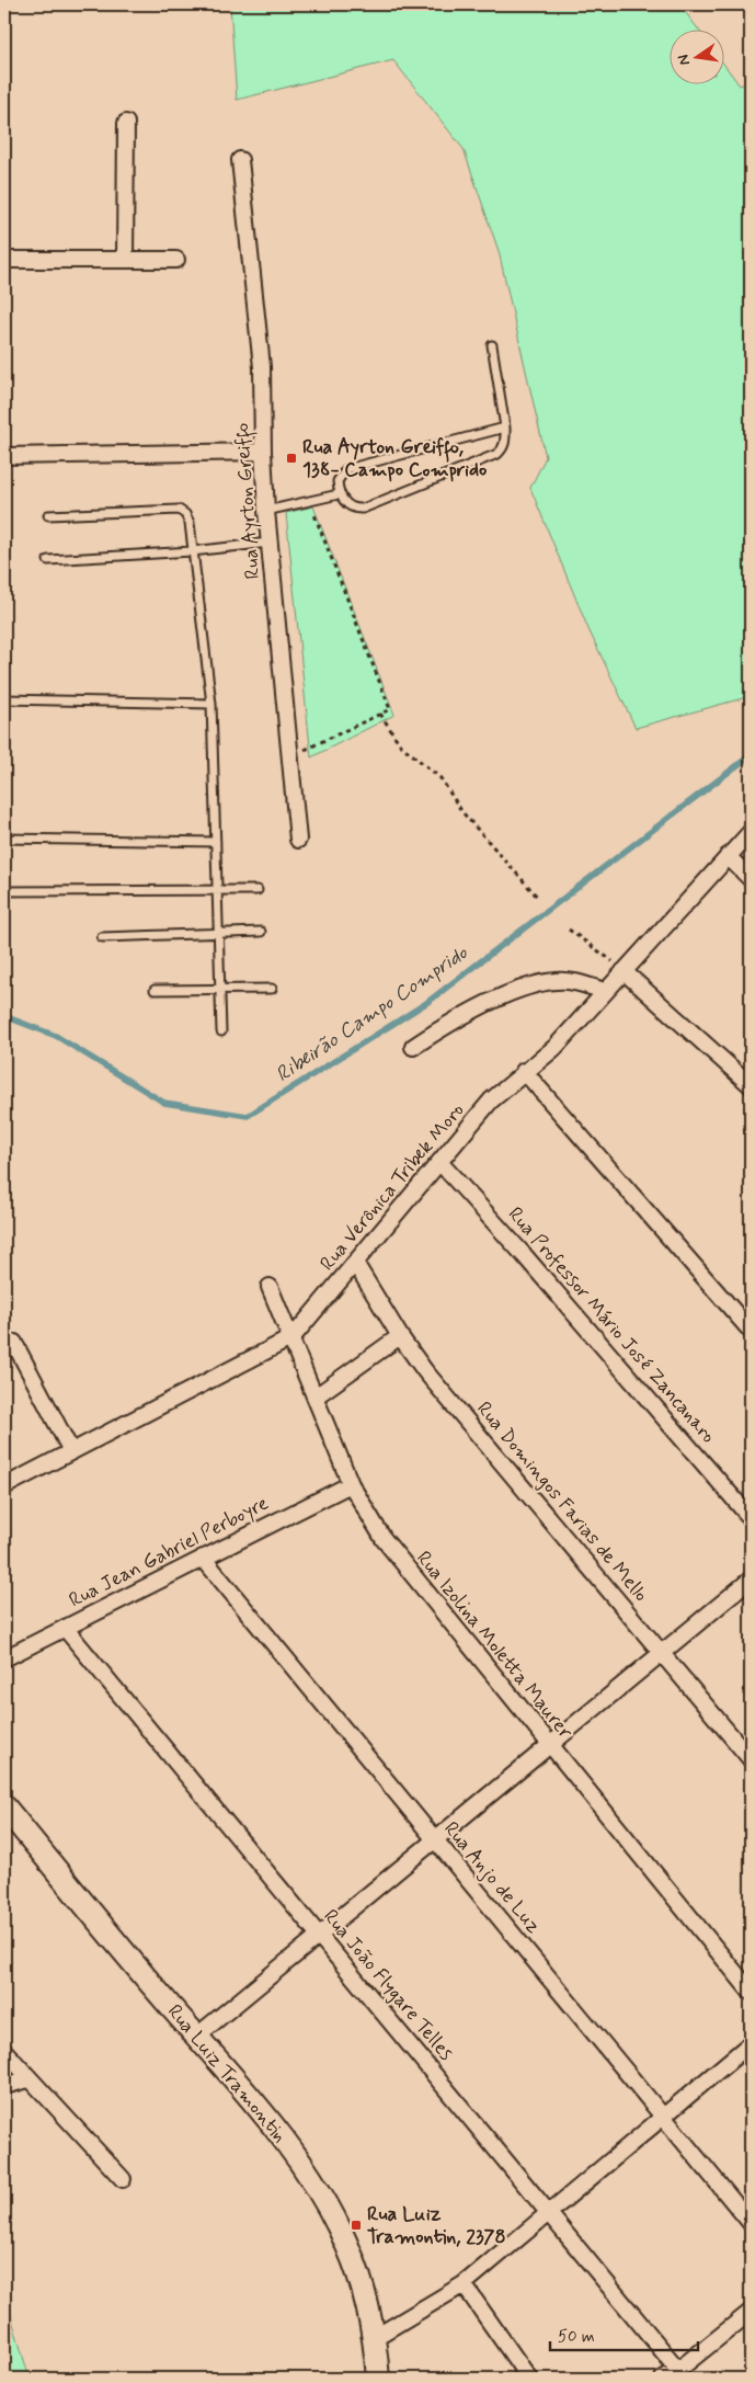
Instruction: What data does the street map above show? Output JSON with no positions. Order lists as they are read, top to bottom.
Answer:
{
  "streets": {
    "main road": ["Rua Luiz Tramontin"],
    "street": [
      "Rua Ayrton Greiffo",
      "Rua Verônica Tribek Moro",
      "Rua Professor Mário José Zancanaro",
      "Rua Domingos Farias de Mello",
      "Rua Jean Gabriel Perboyre",
      "Rua Izolina Moletta Maurer",
      "Rua Anjo de Luz",
      "Rua João Flygare Telles"
    ]
  },
  "crossings": [
    ["Rua Verônica Tribek Moro", "Rua Professor Mário José Zancanaro"],
    ["Rua Verônica Tribek Moro", "Rua Domingos Farias de Mello"],
    ["Rua Verônica Tribek Moro", "Rua Izolina Moletta Maurer"],
    ["Rua Jean Gabriel Perboyre", "Rua Izolina Moletta Maurer"],
    ["Rua Jean Gabriel Perboyre", "Rua Anjo de Luz"],
    ["Rua Jean Gabriel Perboyre", "Rua João Flygare Telles"]
  ],
  "water": ["Ribeirão Campo Comprido"],
  "places": {
    "transit": ["Rua Ayrton Greiffo, 138- Campo Comprido", "Rua Luiz Tramontin, 2378"]
  },
  "scale_bar": "50 m",
  "north": "left"
}
